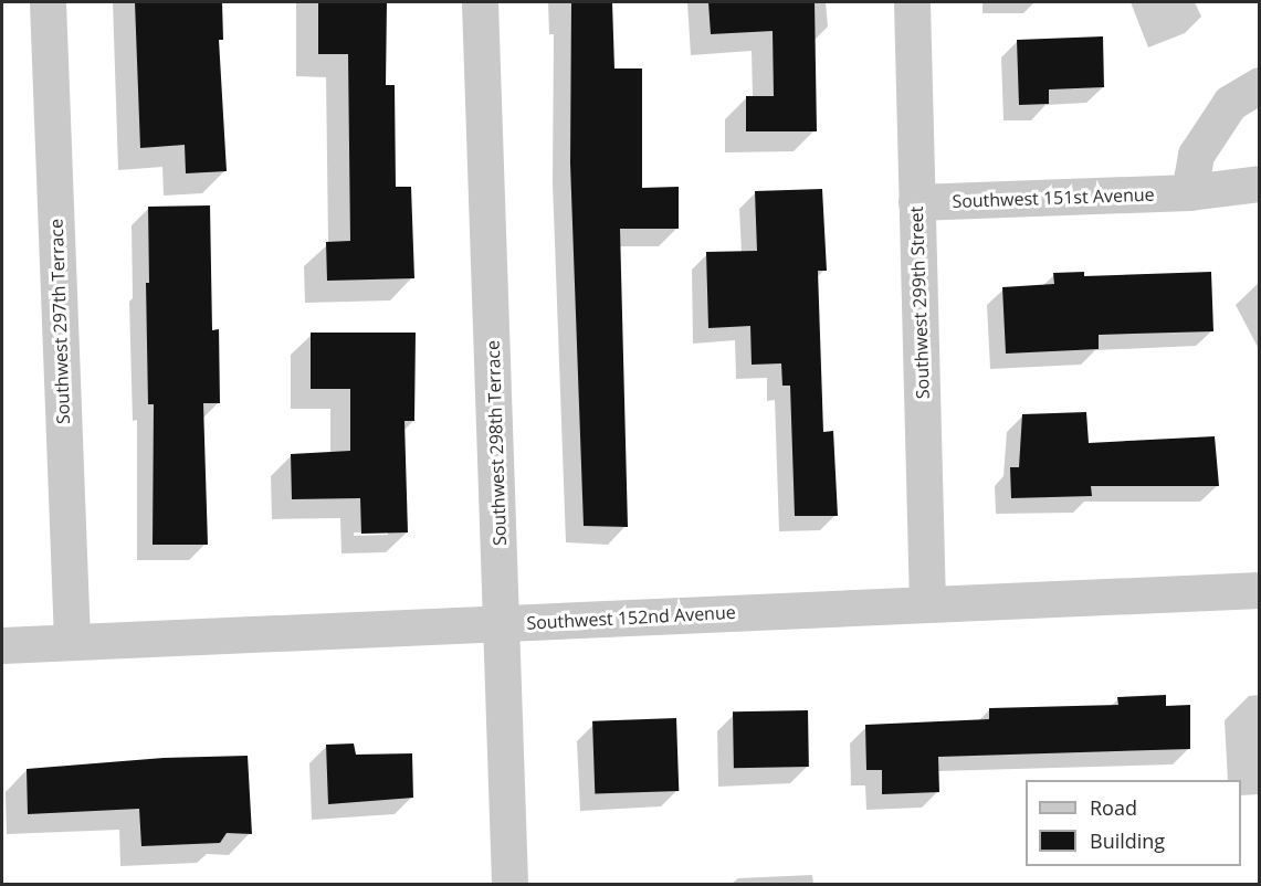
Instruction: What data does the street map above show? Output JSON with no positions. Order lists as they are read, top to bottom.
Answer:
{
  "streets": {
    "street": [
      "Southwest 151st Avenue",
      "Southwest 299th Street",
      "Southwest 297th Terrace",
      "Southwest 298th Terrace",
      "Southwest 152nd Avenue"
    ]
  },
  "crossings": [
    ["Southwest 151st Avenue", "Southwest 299th Street"],
    ["Southwest 299th Street", "Southwest 152nd Avenue"],
    ["Southwest 297th Terrace", "Southwest 152nd Avenue"],
    ["Southwest 298th Terrace", "Southwest 152nd Avenue"]
  ],
  "legend": ["Road", "Building"]
}
